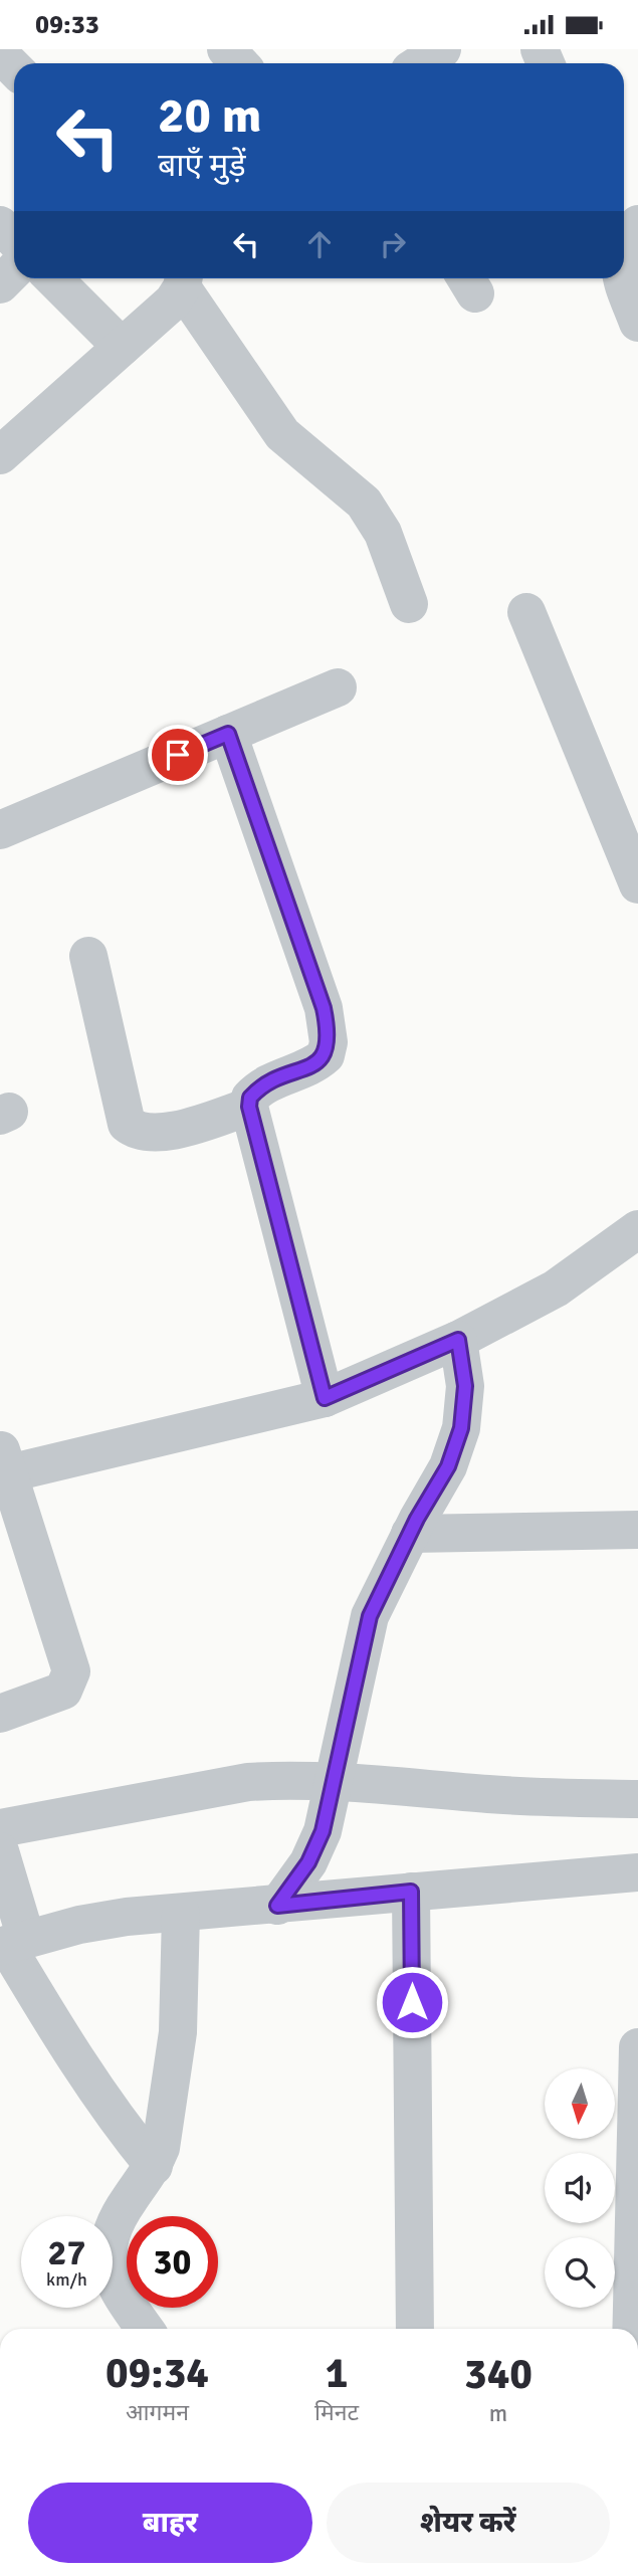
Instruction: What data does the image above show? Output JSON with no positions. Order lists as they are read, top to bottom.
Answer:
{
  "north": "bottom",
  "page": {
    "status": "09:33",
    "turn": ["20 m", "बाएँ मुड़ें"],
    "speed": "27 km/h",
    "limit": "30",
    "eta": [
      "09:34",
      "आगमन",
      "1",
      "मिनट",
      "340",
      "m"
    ],
    "buttons": ["बाहर", "शेयर करें"]
  }
}
